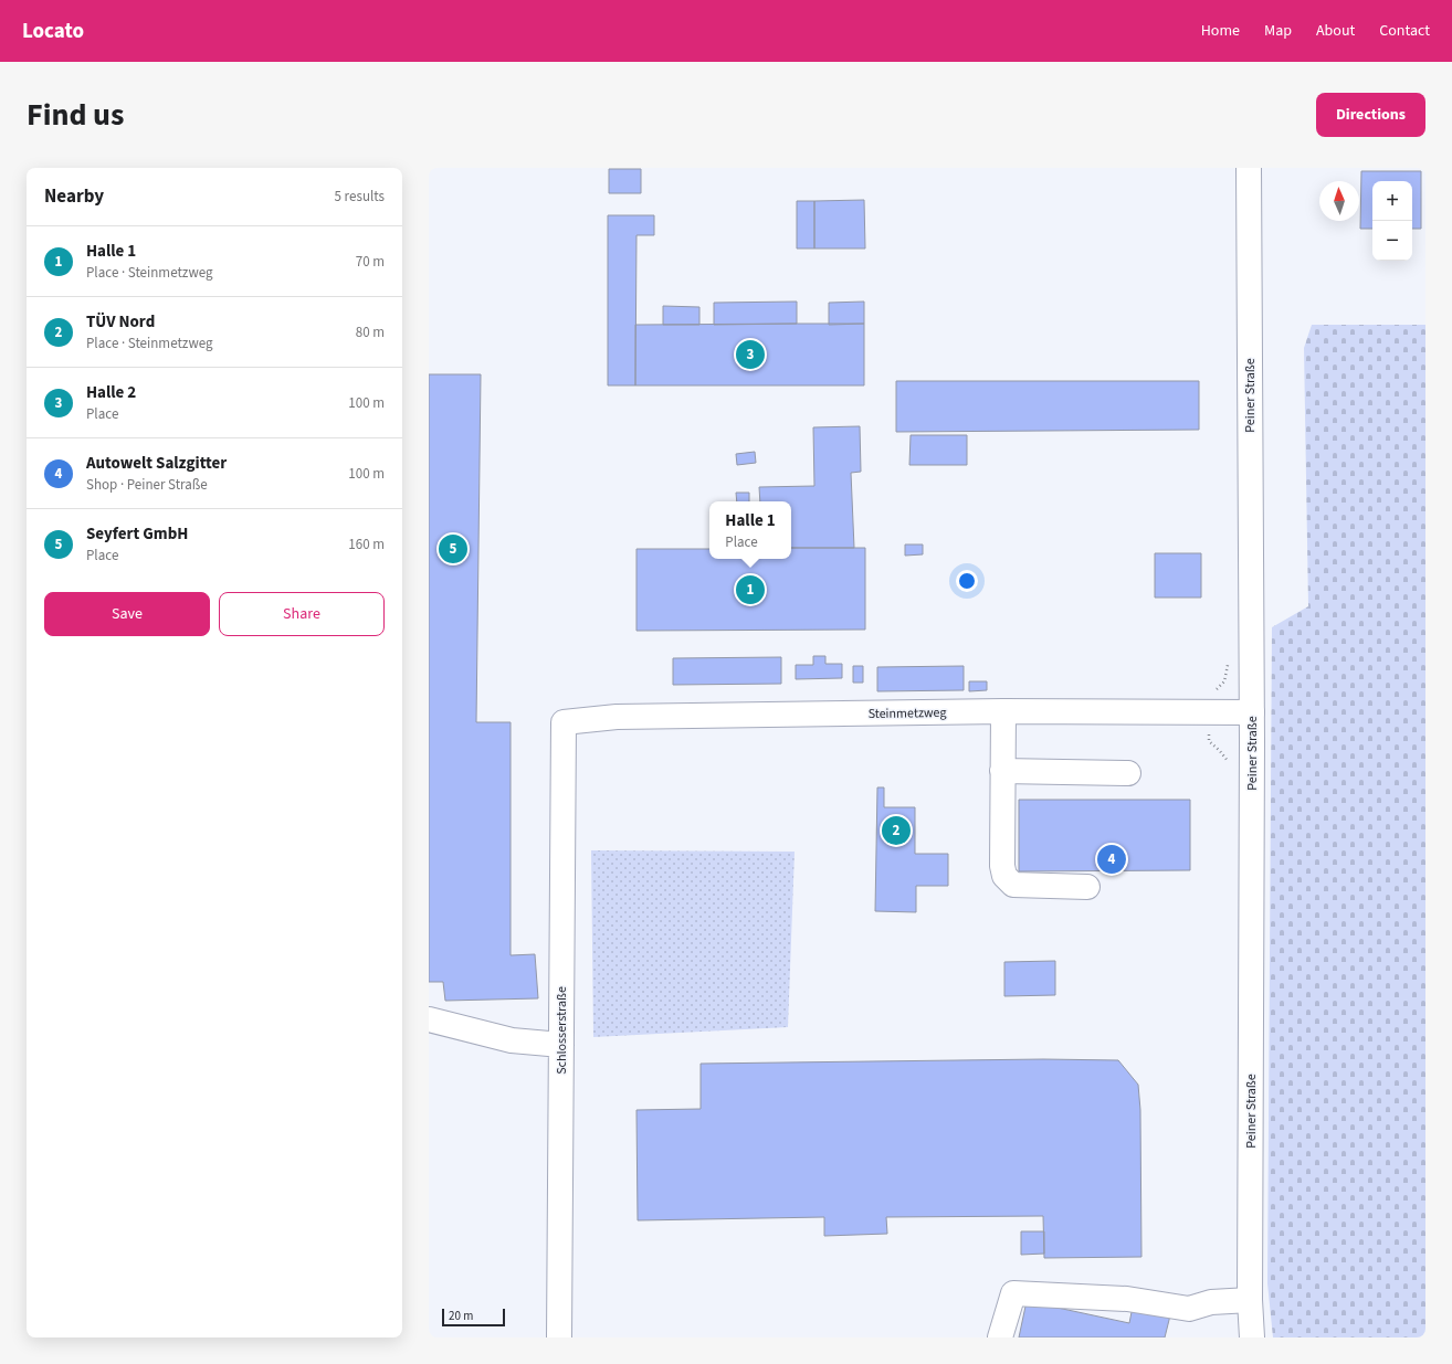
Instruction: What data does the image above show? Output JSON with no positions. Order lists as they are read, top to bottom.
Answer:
{
  "streets": {
    "street": ["Peiner Straße", "Steinmetzweg", "Schlosserstraße"]
  },
  "crossings": [
    ["Peiner Straße", "Steinmetzweg"],
    ["Steinmetzweg", "Schlosserstraße"]
  ],
  "scale_bar": "20 m",
  "north": "top",
  "page": {
    "header": "Locato",
    "nav": [
      "Home",
      "Map",
      "About",
      "Contact"
    ],
    "title": "Find us",
    "buttons": [
      "Directions",
      ["Save", "Share"]
    ],
    "heading": ["Nearby", "5 results"],
    "map_buttons": ["+", "−"],
    "list": [
      {
        "mark": "1",
        "name": "Halle 1",
        "note": "Place · Steinmetzweg",
        "value": "70 m"
      },
      {
        "mark": "2",
        "name": "TÜV Nord",
        "note": "Place · Steinmetzweg",
        "value": "80 m"
      },
      {
        "mark": "3",
        "name": "Halle 2",
        "note": "Place",
        "value": "100 m"
      },
      {
        "mark": "4",
        "name": "Autowelt Salzgitter",
        "note": "Shop · Peiner Straße",
        "value": "100 m"
      },
      {
        "mark": "5",
        "name": "Seyfert GmbH",
        "note": "Place",
        "value": "160 m"
      }
    ],
    "pins": [
      "3",
      "5",
      "1",
      "2",
      "4"
    ],
    "popup": ["Halle 1", "Place"],
    "scale": "20 m"
  }
}
